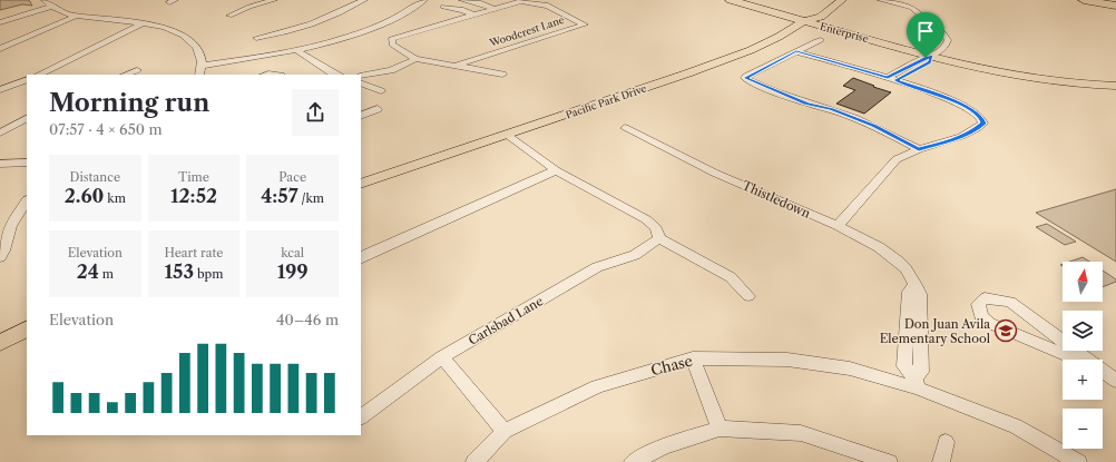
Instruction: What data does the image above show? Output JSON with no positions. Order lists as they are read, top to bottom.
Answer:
{
  "streets": {
    "main road": ["Enterprise", "Pacific Park Drive"],
    "street": [
      "Woodcrest Lane",
      "Thistledown",
      "Carlsbad Lane",
      "Chase"
    ]
  },
  "crossings": [
    ["Enterprise", "Pacific Park Drive"],
    ["Thistledown", "Chase"]
  ],
  "places": {
    "school or university": ["Don Juan Avila Elementary School"]
  },
  "north": "top",
  "page": {
    "heading": ["Morning run", "07:57 · 4 × 650 m"],
    "stats": [
      ["Distance", "2.60 km"],
      ["Time", "12:52"],
      ["Pace", "4:57 /km"],
      ["Elevation", "24 m"],
      ["Heart rate", "153 bpm"],
      ["kcal", "199"]
    ],
    "map_buttons": ["+", "−"],
    "chart": ["Elevation", "40–46 m"]
  }
}
